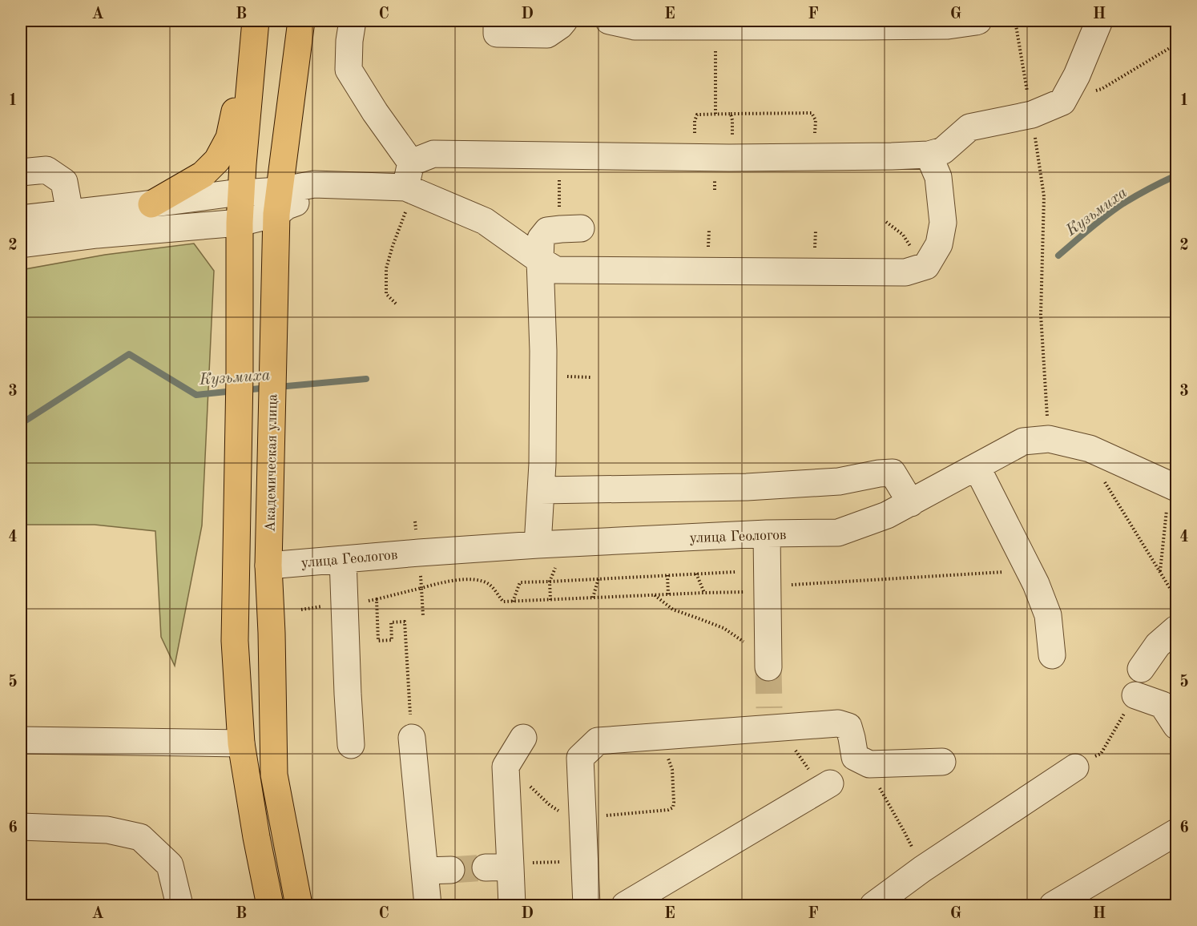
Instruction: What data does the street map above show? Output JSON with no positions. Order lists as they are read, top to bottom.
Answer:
{
  "streets": {
    "main road": ["Академическая улица"],
    "street": ["улица Геологов"]
  },
  "crossings": [
    ["Академическая улица", "улица Геологов"]
  ],
  "water": ["Кузьмиха"],
  "grid": {
    "columns": [
      "A",
      "B",
      "C",
      "D",
      "E",
      "F",
      "G",
      "H"
    ],
    "rows": [
      "1",
      "2",
      "3",
      "4",
      "5",
      "6"
    ]
  }
}
